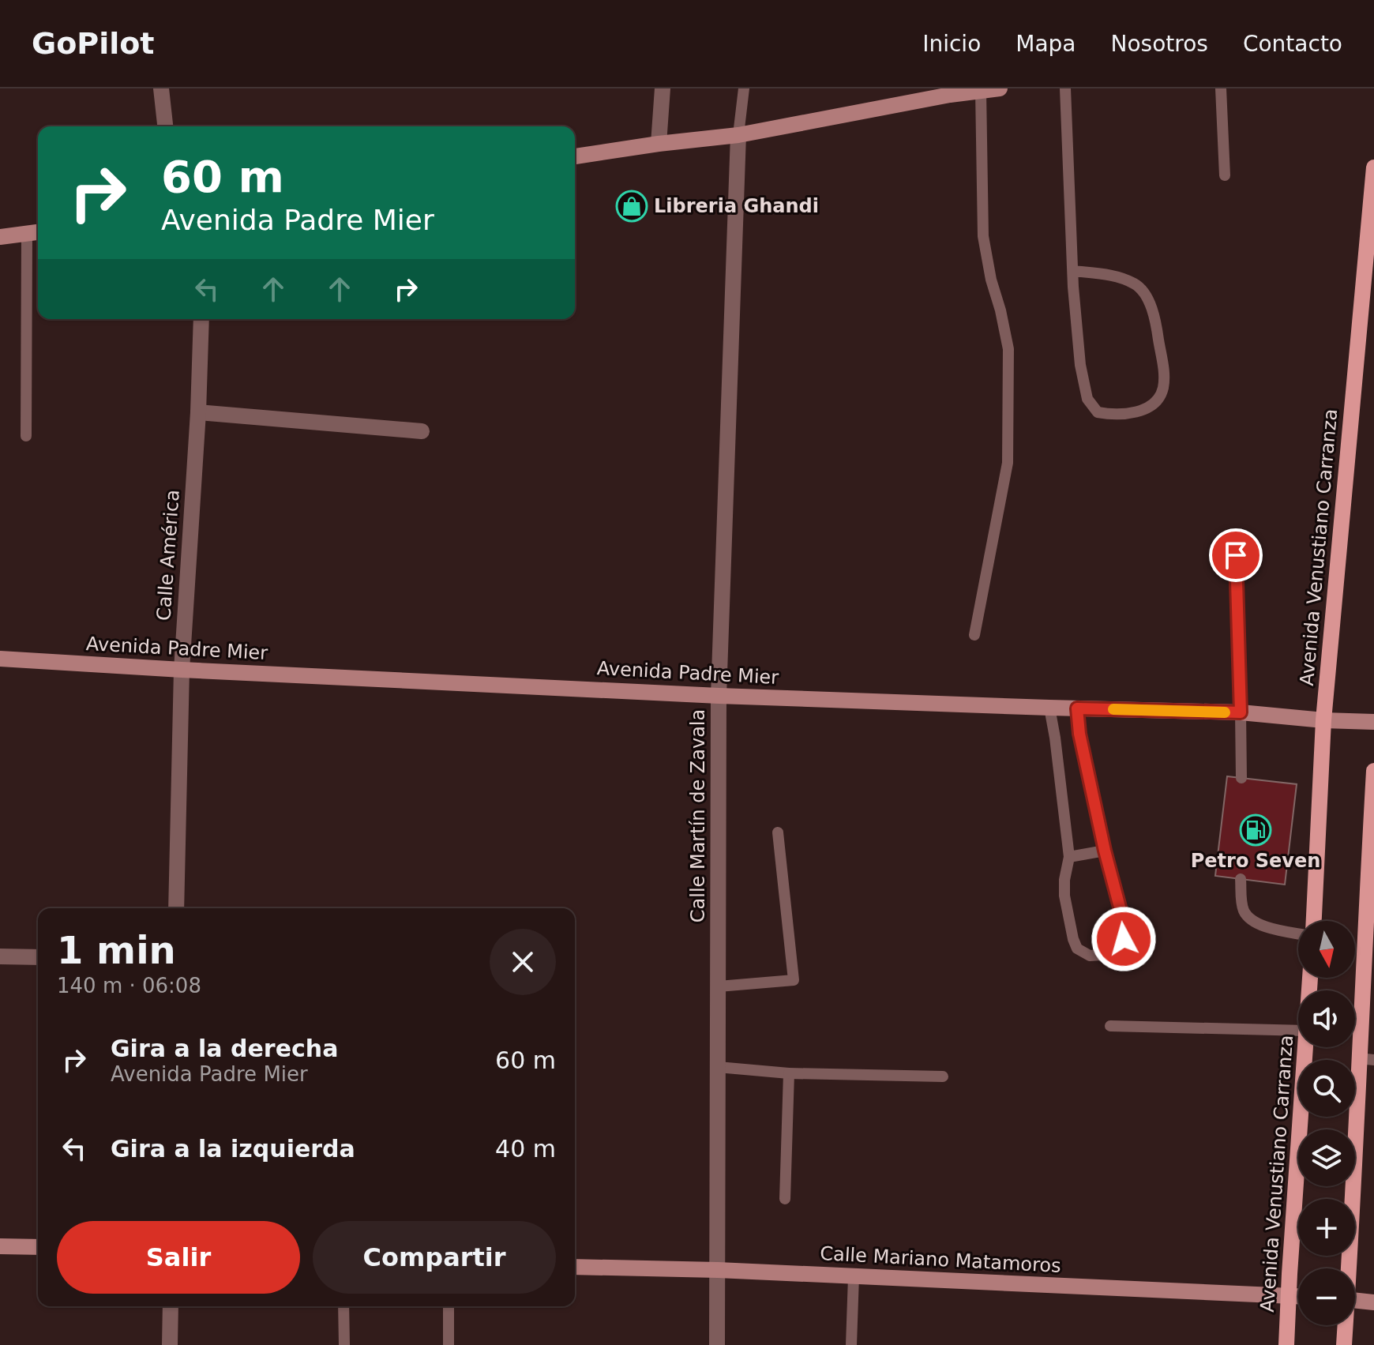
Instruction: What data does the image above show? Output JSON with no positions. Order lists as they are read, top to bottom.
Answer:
{
  "streets": {
    "main road": ["Avenida Venustiano Carranza"],
    "street": [
      "Calle América",
      "Avenida Padre Mier",
      "Calle Martín de Zavala",
      "Calle Mariano Matamoros"
    ]
  },
  "crossings": [
    ["Avenida Venustiano Carranza", "Avenida Padre Mier"],
    ["Avenida Venustiano Carranza", "Calle Mariano Matamoros"],
    ["Calle América", "Avenida Padre Mier"],
    ["Avenida Padre Mier", "Calle Martín de Zavala"],
    ["Calle Martín de Zavala", "Calle Mariano Matamoros"]
  ],
  "places": {
    "shop": ["Libreria Ghandi"],
    "fuel station": ["Petro Seven"]
  },
  "north": "bottom",
  "page": {
    "header": "GoPilot",
    "nav": [
      "Inicio",
      "Mapa",
      "Nosotros",
      "Contacto"
    ],
    "turn": ["60 m", "Avenida Padre Mier"],
    "heading": ["1 min", "140 m · 06:08"],
    "map_buttons": ["+", "−"],
    "list": [
      {
        "name": "Gira a la derecha",
        "note": "Avenida Padre Mier",
        "value": "60 m"
      },
      {
        "name": "Gira a la izquierda",
        "value": "40 m"
      }
    ],
    "buttons": ["Salir", "Compartir"]
  }
}
